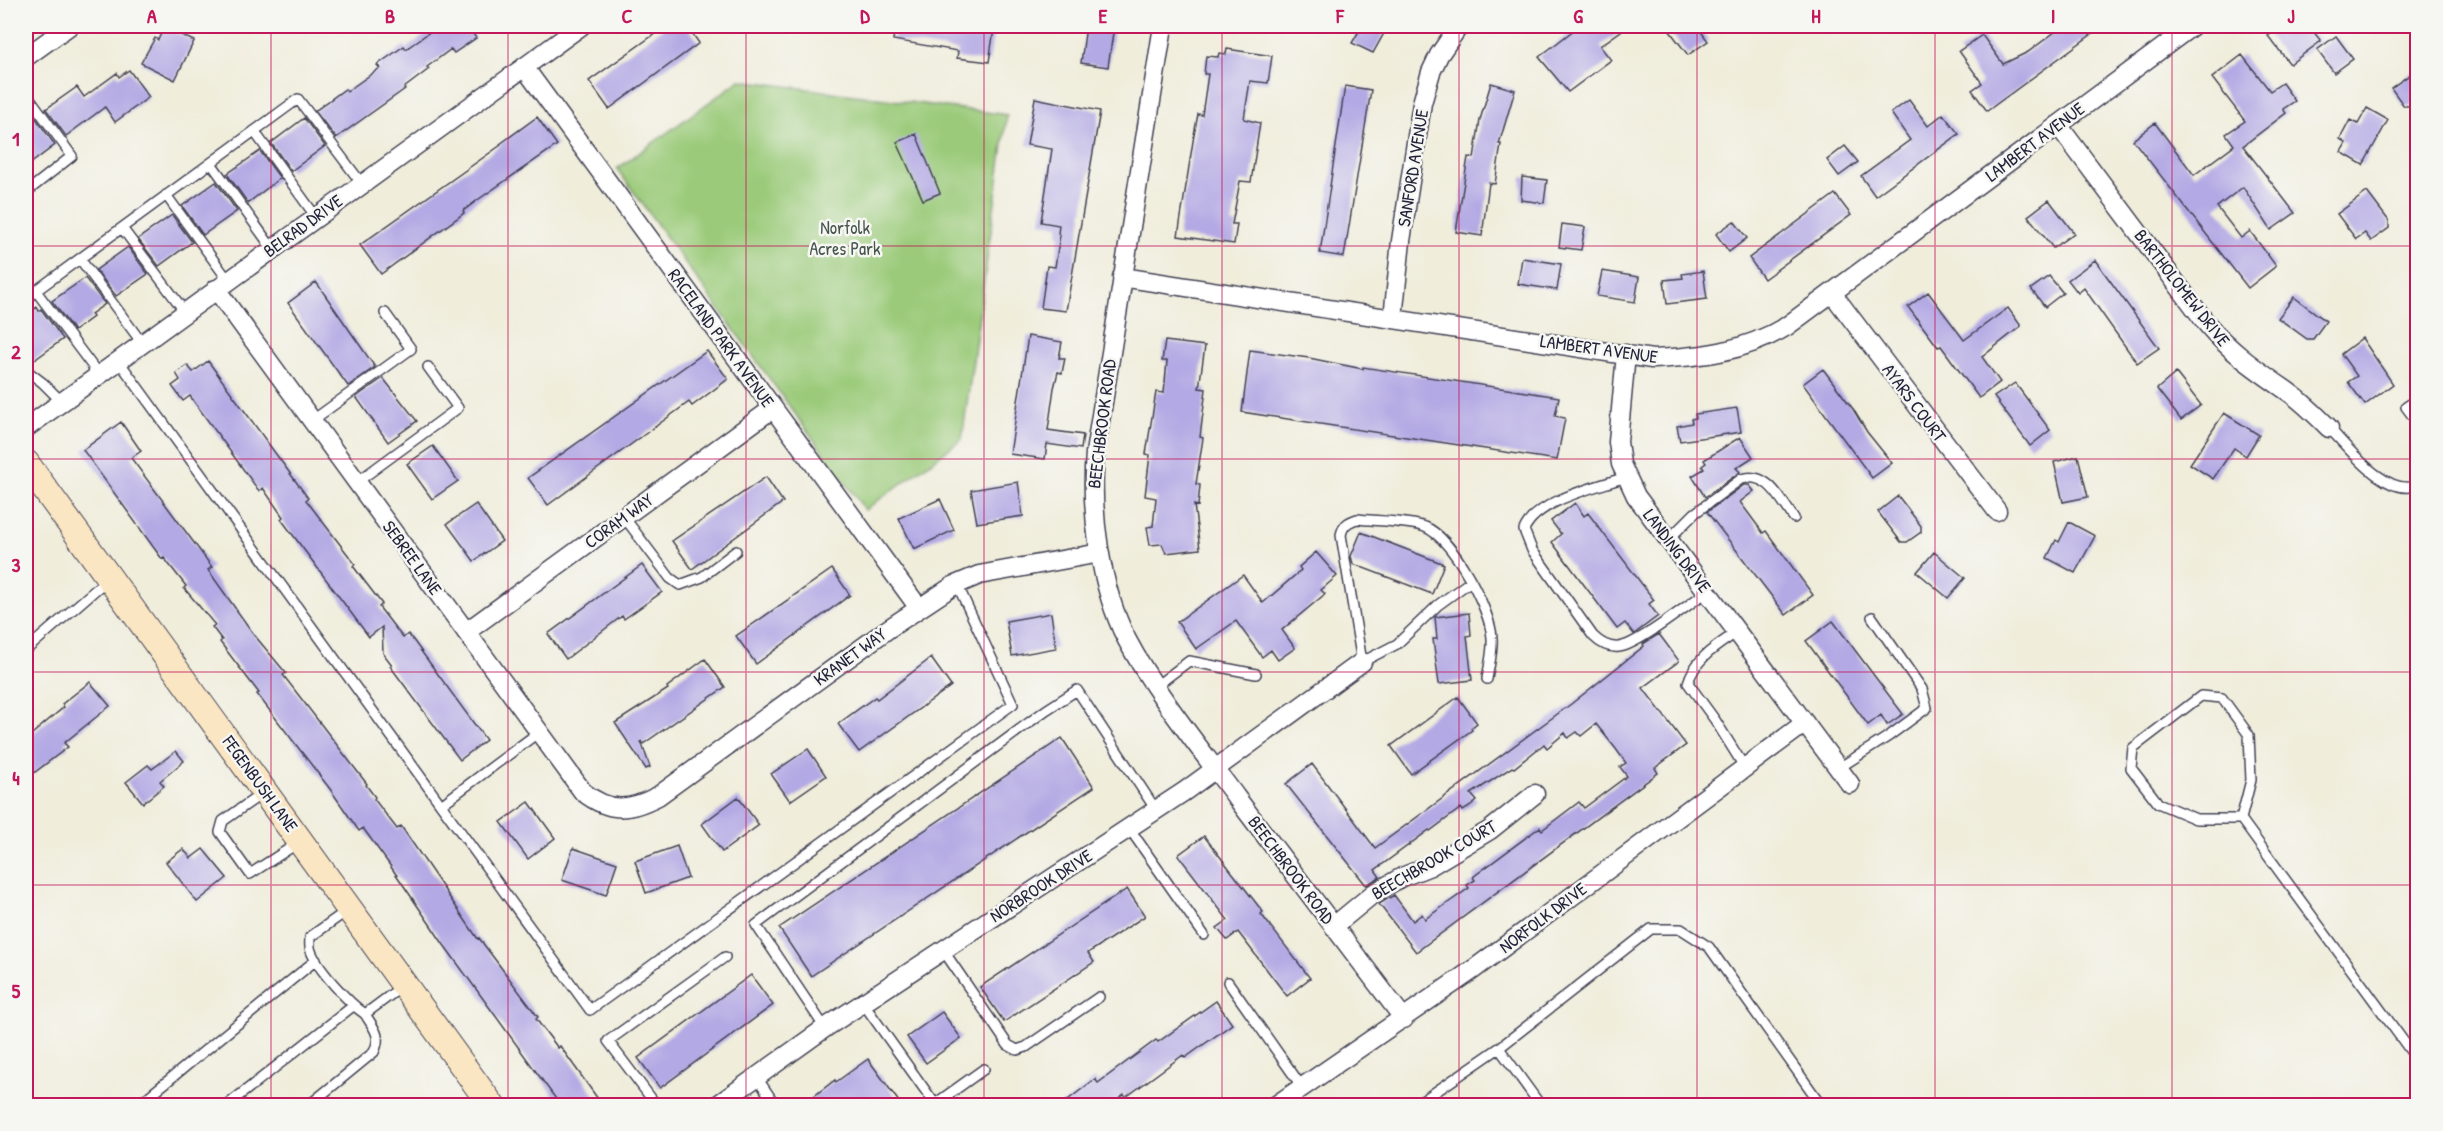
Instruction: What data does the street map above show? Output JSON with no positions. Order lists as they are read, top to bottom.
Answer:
{
  "streets": {
    "main road": ["FEGENBUSH LANE"],
    "street": [
      "LAMBERT AVENUE",
      "SANFORD AVENUE",
      "BELRAD DRIVE",
      "BARTHOLOMEW DRIVE",
      "RACELAND PARK AVENUE",
      "AYARS COURT",
      "BEECHBROOK ROAD",
      "CORAM WAY",
      "LANDING DRIVE",
      "SEBREE LANE",
      "KRANET WAY",
      "BEECHBROOK COURT",
      "NORBROOK DRIVE",
      "NORFOLK DRIVE"
    ]
  },
  "crossings": [
    ["LAMBERT AVENUE", "SANFORD AVENUE"],
    ["LAMBERT AVENUE", "BARTHOLOMEW DRIVE"],
    ["LAMBERT AVENUE", "AYARS COURT"],
    ["LAMBERT AVENUE", "BEECHBROOK ROAD"],
    ["LAMBERT AVENUE", "LANDING DRIVE"],
    ["BELRAD DRIVE", "RACELAND PARK AVENUE"],
    ["BELRAD DRIVE", "SEBREE LANE"],
    ["RACELAND PARK AVENUE", "CORAM WAY"],
    ["RACELAND PARK AVENUE", "KRANET WAY"],
    ["BEECHBROOK ROAD", "KRANET WAY"],
    ["BEECHBROOK ROAD", "BEECHBROOK COURT"],
    ["BEECHBROOK ROAD", "NORBROOK DRIVE"],
    ["BEECHBROOK ROAD", "NORFOLK DRIVE"],
    ["CORAM WAY", "SEBREE LANE"],
    ["LANDING DRIVE", "NORFOLK DRIVE"],
    ["SEBREE LANE", "KRANET WAY"]
  ],
  "parks": ["Norfolk Acres Park"],
  "grid": {
    "columns": [
      "A",
      "B",
      "C",
      "D",
      "E",
      "F",
      "G",
      "H",
      "I",
      "J"
    ],
    "rows": [
      "1",
      "2",
      "3",
      "4",
      "5"
    ]
  }
}
